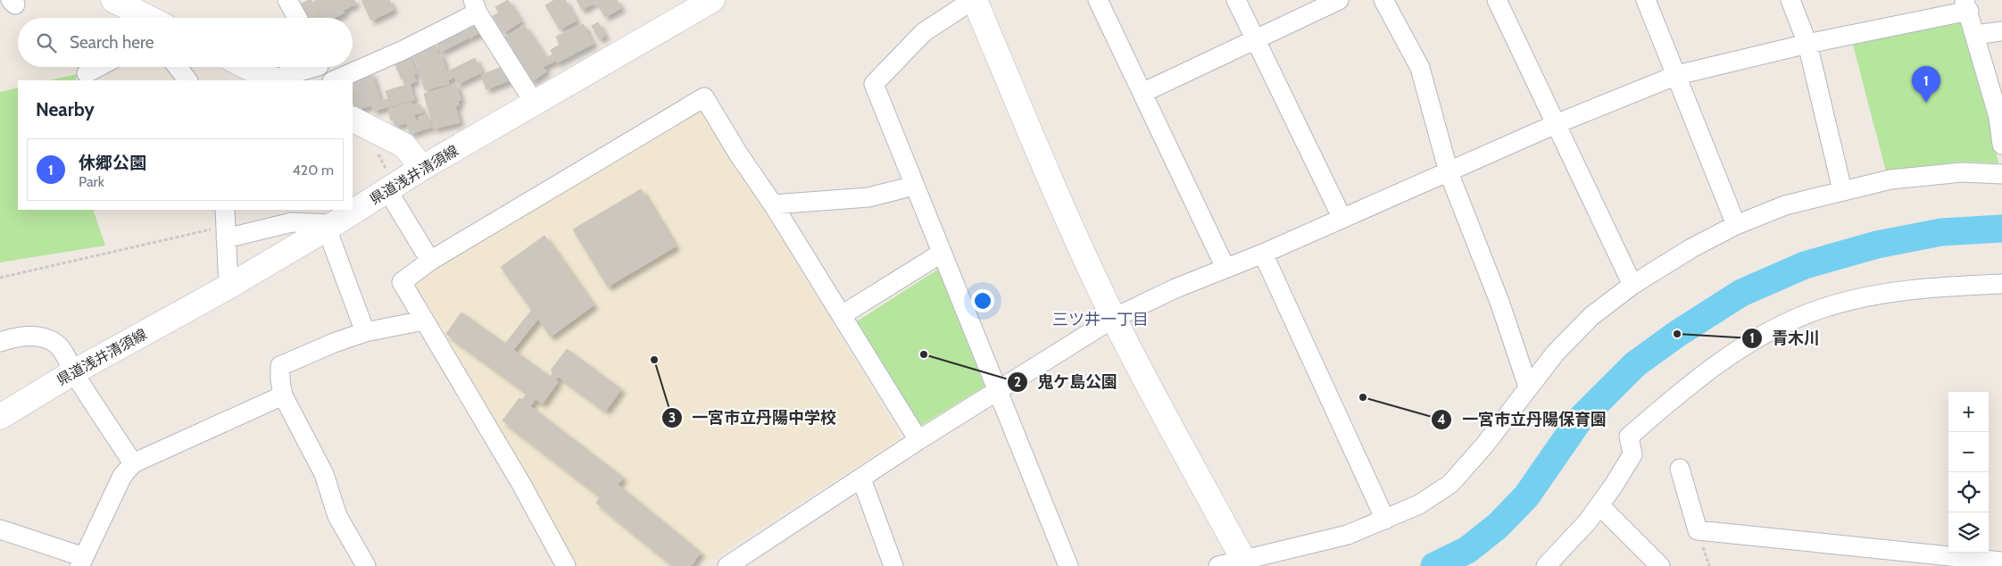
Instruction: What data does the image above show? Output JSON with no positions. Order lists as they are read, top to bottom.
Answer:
{
  "streets": {
    "main road": ["県道浅井清須線"]
  },
  "districts": ["三ツ井一丁目"],
  "places": [
    "青木川",
    "鬼ケ島公園",
    "一宮市立丹陽中学校",
    "一宮市立丹陽保育園"
  ],
  "page": {
    "search": "Search here",
    "pins": "1",
    "heading": "Nearby",
    "list": [
      {
        "mark": "1",
        "name": "休郷公園",
        "note": "Park",
        "value": "420 m"
      }
    ],
    "map_buttons": ["+", "−"]
  }
}
